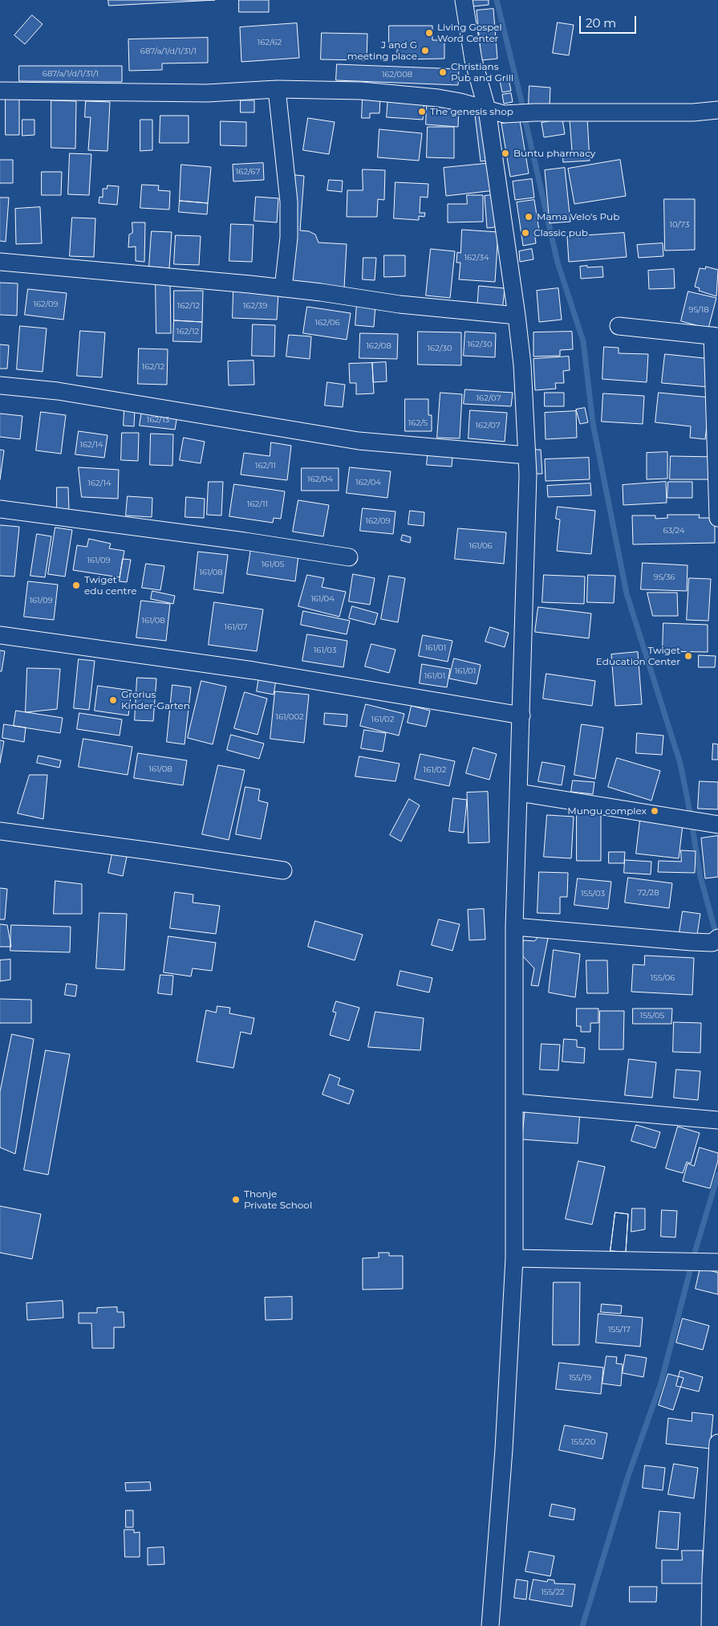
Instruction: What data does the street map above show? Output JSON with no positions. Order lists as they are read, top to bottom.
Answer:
{
  "places": [
    "Living Gospel Word Center",
    "J and G meeting place",
    "Christians Pub and Grill",
    "The genesis shop",
    "Buntu pharmacy",
    "Mama Velo's Pub",
    "Classic pub",
    "Twiget edu centre",
    "Twiget Education Center",
    "Grorius Kinder-Garten",
    "Mungu complex",
    "Thonje Private School"
  ],
  "house_numbers": [
    "162/62",
    "687/a/1/d/1/31/1",
    "687/a/1/d/1/31/1",
    "162/008",
    "162/67",
    "10/73",
    "162/34",
    "162/09",
    "162/12",
    "162/39",
    "95/18",
    "162/06",
    "162/12",
    "162/30",
    "162/08",
    "162/30",
    "162/12",
    "162/07",
    "162/13",
    "162/5",
    "162/07",
    "162/14",
    "162/11",
    "162/04",
    "162/04",
    "162/14",
    "162/11",
    "162/09",
    "63/24",
    "161/06",
    "161/09",
    "161/05",
    "161/08",
    "95/36",
    "161/04",
    "161/09",
    "161/08",
    "161/07",
    "161/01",
    "161/03",
    "161/01",
    "161/01",
    "161/002",
    "161/02",
    "161/08",
    "161/02",
    "72/28",
    "155/03",
    "155/06",
    "155/05",
    "155/17",
    "155/19",
    "155/20",
    "155/22"
  ],
  "scale_bar": "20 m"
}
